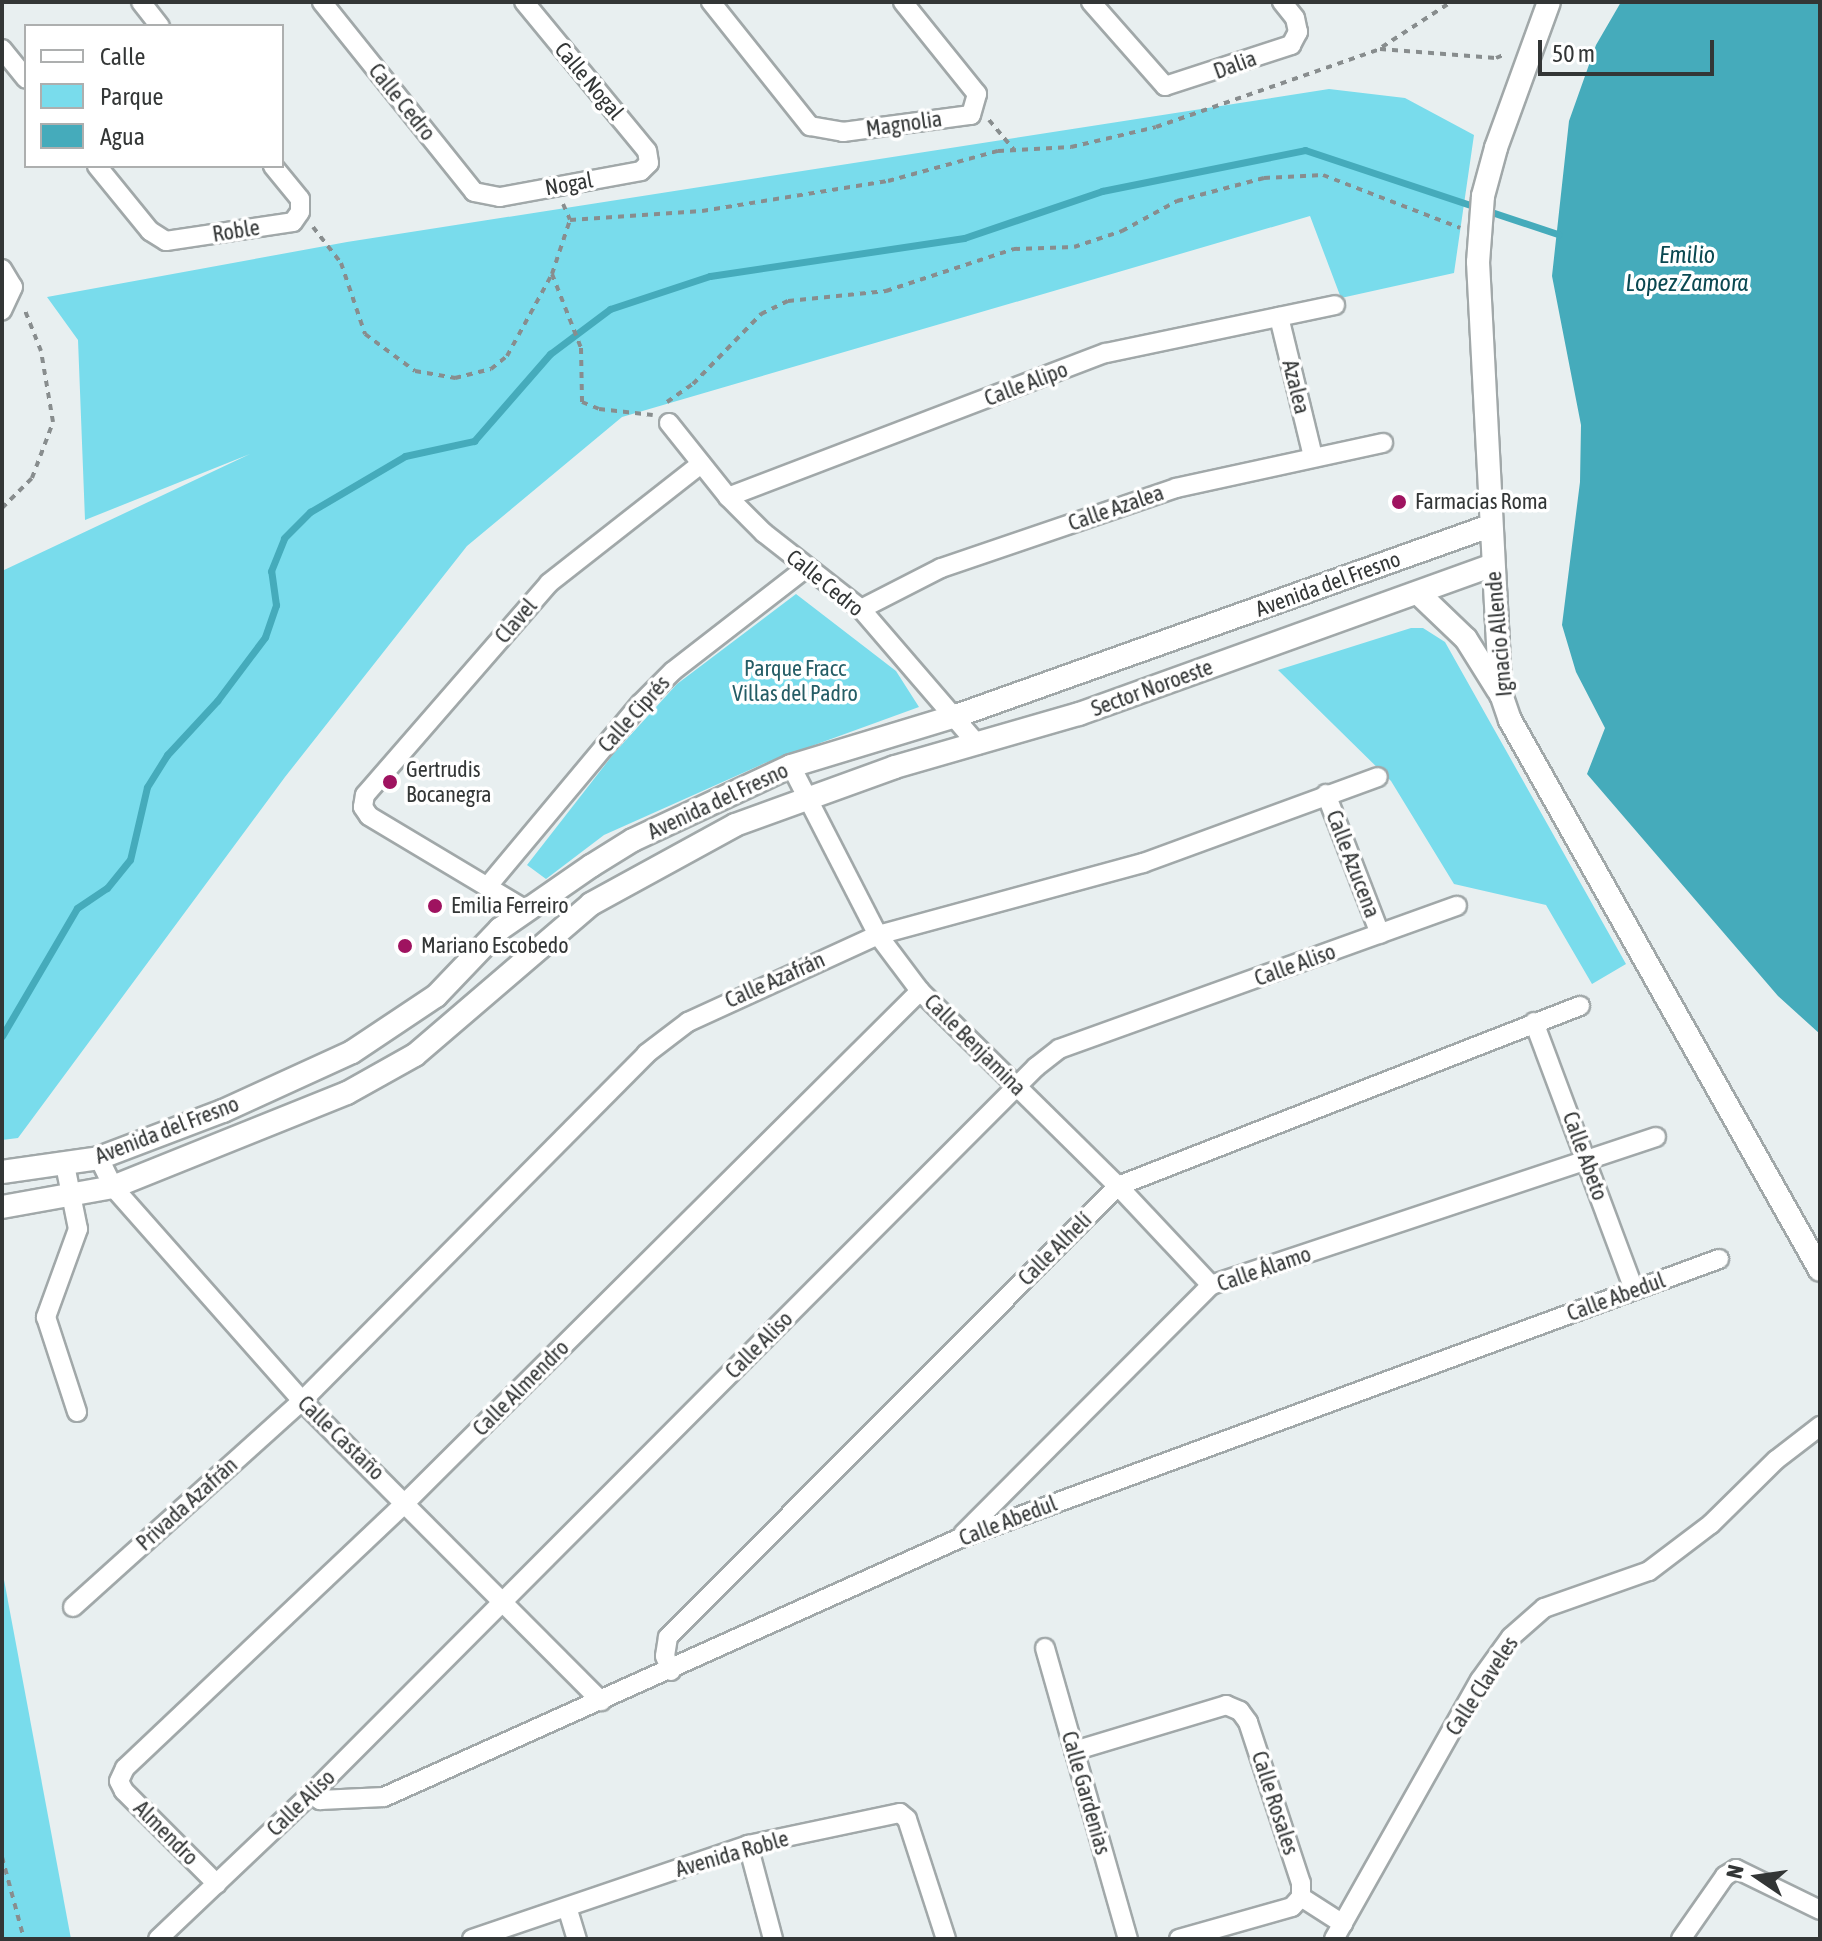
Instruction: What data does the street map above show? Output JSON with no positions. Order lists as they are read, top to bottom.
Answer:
{
  "streets": {
    "street": [
      "Dalia",
      "Calle Nogal",
      "Calle Cedro",
      "Magnolia",
      "Nogal",
      "Roble",
      "Calle Alipo",
      "Azalea",
      "Calle Azalea",
      "Avenida del Fresno",
      "Clavel",
      "Ignacio Allende",
      "Sector Noroeste",
      "Calle Ciprés",
      "Calle Azucena",
      "Calle Aliso",
      "Calle Azafrán",
      "Calle Benjamina",
      "Calle Abeto",
      "Calle Alhelí",
      "Calle Álamo",
      "Calle Abedul",
      "Calle Almendro",
      "Calle Castaño",
      "Privada Azafrán",
      "Calle Claveles",
      "Calle Gardenias",
      "Calle Rosales",
      "Almendro",
      "Avenida Roble"
    ]
  },
  "crossings": [
    ["Calle Nogal", "Nogal"],
    ["Calle Cedro", "Nogal"],
    ["Calle Cedro", "Calle Alipo"],
    ["Calle Cedro", "Calle Azalea"],
    ["Calle Cedro", "Avenida del Fresno"],
    ["Calle Cedro", "Clavel"],
    ["Calle Cedro", "Sector Noroeste"],
    ["Calle Cedro", "Calle Ciprés"],
    ["Calle Alipo", "Azalea"],
    ["Azalea", "Calle Azalea"],
    ["Avenida del Fresno", "Ignacio Allende"],
    ["Avenida del Fresno", "Sector Noroeste"],
    ["Avenida del Fresno", "Calle Benjamina"],
    ["Avenida del Fresno", "Calle Castaño"],
    ["Clavel", "Calle Ciprés"],
    ["Ignacio Allende", "Sector Noroeste"],
    ["Sector Noroeste", "Calle Benjamina"],
    ["Calle Azucena", "Calle Aliso"],
    ["Calle Azucena", "Calle Azafrán"],
    ["Calle Aliso", "Calle Benjamina"],
    ["Calle Aliso", "Calle Abedul"],
    ["Calle Aliso", "Calle Castaño"],
    ["Calle Aliso", "Almendro"],
    ["Calle Azafrán", "Calle Benjamina"],
    ["Calle Azafrán", "Calle Castaño"],
    ["Calle Azafrán", "Privada Azafrán"],
    ["Calle Benjamina", "Calle Alhelí"],
    ["Calle Benjamina", "Calle Álamo"],
    ["Calle Benjamina", "Calle Almendro"],
    ["Calle Abeto", "Calle Alhelí"],
    ["Calle Abeto", "Calle Álamo"],
    ["Calle Abeto", "Calle Abedul"],
    ["Calle Alhelí", "Calle Abedul"],
    ["Calle Álamo", "Calle Abedul"],
    ["Calle Abedul", "Calle Castaño"],
    ["Calle Almendro", "Calle Castaño"],
    ["Calle Almendro", "Almendro"],
    ["Calle Castaño", "Privada Azafrán"],
    ["Calle Gardenias", "Calle Rosales"]
  ],
  "water": ["Emilio Lopez Zamora"],
  "parks": ["Parque Fracc Villas del Padro"],
  "places": [
    "Farmacias Roma",
    "Gertrudis Bocanegra",
    "Emilia Ferreiro",
    "Mariano Escobedo"
  ],
  "legend": ["Calle", "Parque", "Agua"],
  "scale_bar": "50 m",
  "north": "left"
}
